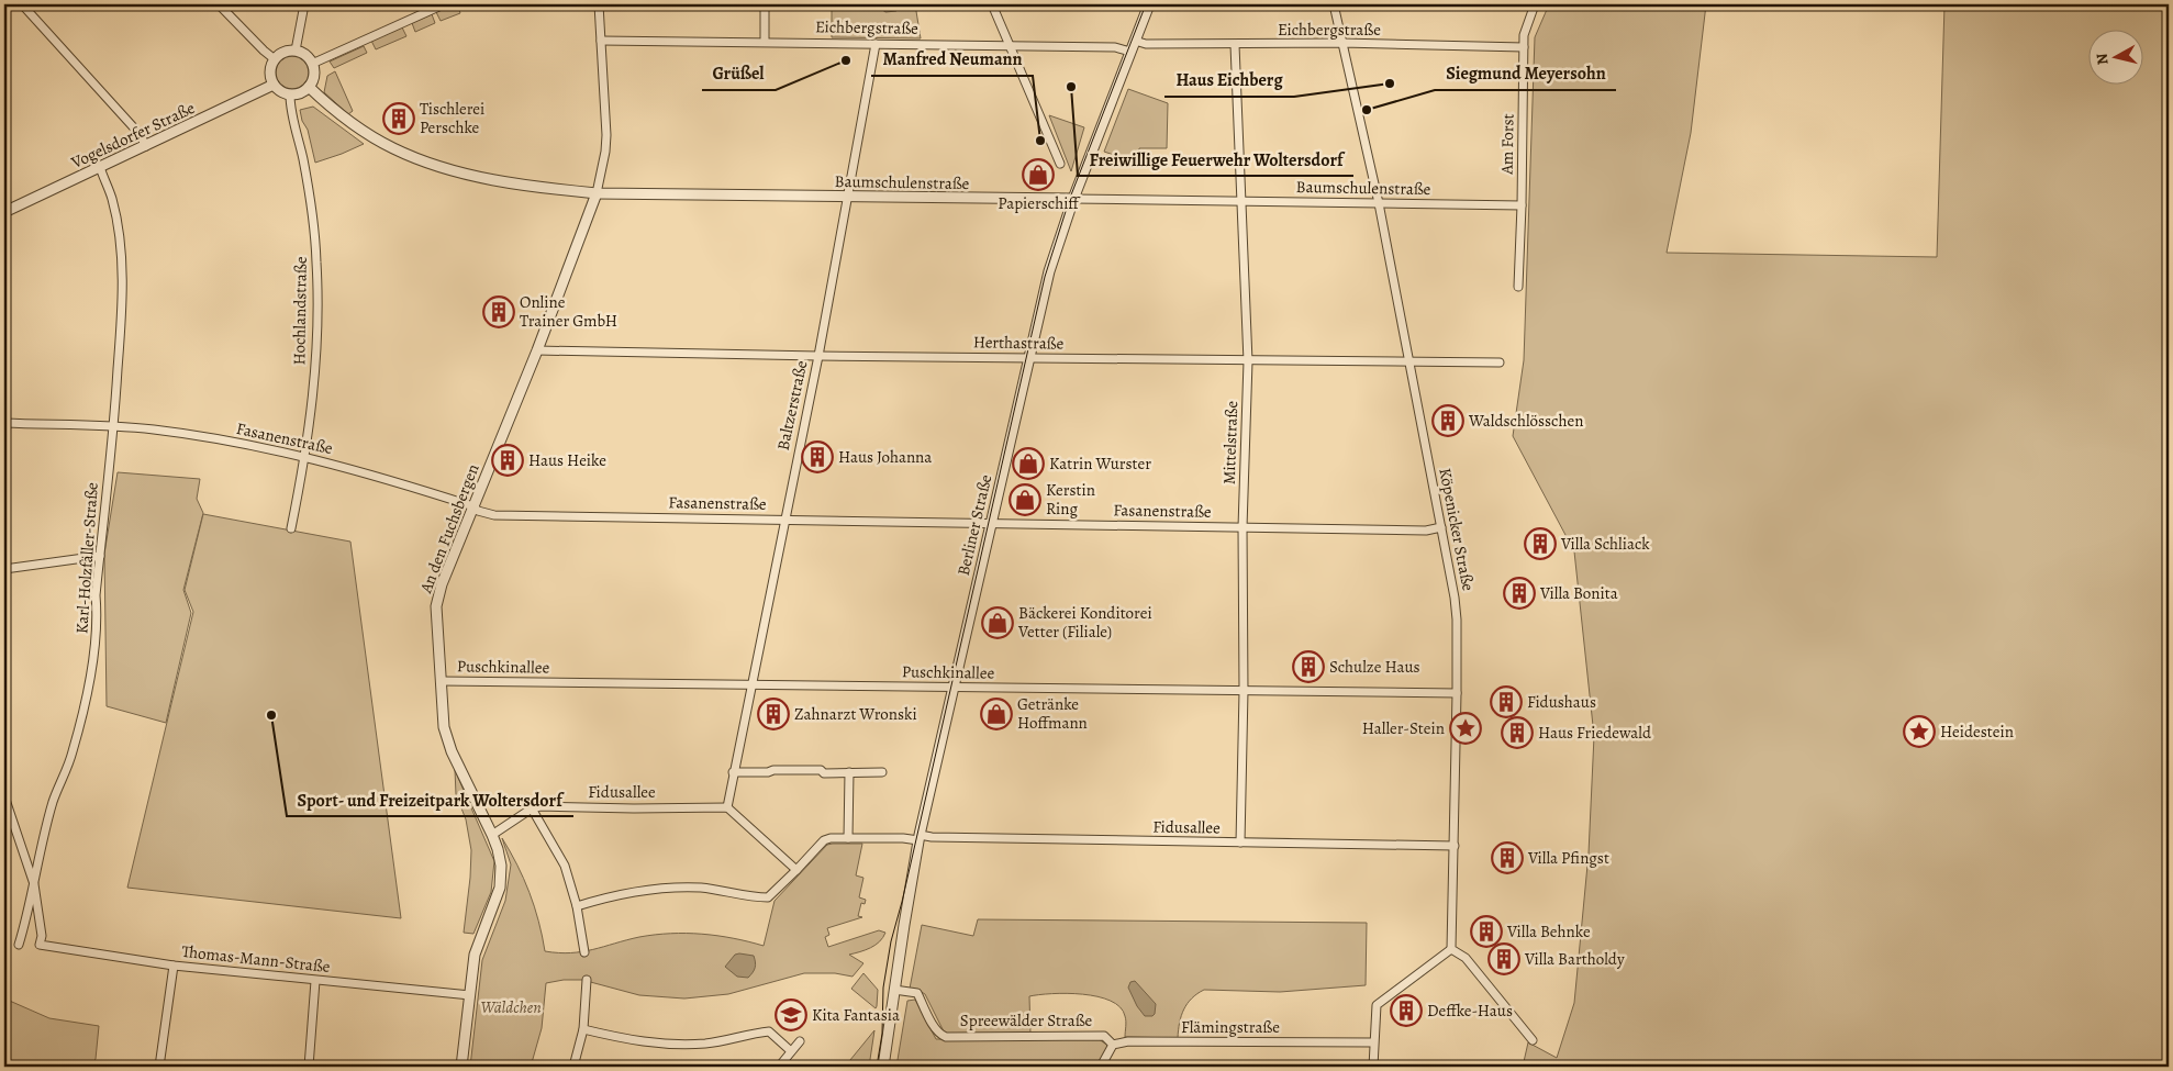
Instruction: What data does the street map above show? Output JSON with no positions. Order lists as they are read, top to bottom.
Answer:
{
  "streets": {
    "street": [
      "Eichbergstraße",
      "Vogelsdorfer Straße",
      "Am Forst",
      "Baumschulenstraße",
      "Hochlandstraße",
      "Herthastraße",
      "Baltzerstraße",
      "Fasanenstraße",
      "Mittelstraße",
      "Berliner Straße",
      "An den Fuchsbergen",
      "Köpenicker Straße",
      "Karl-Holzfäller-Straße",
      "Puschkinallee",
      "Fidusallee",
      "Thomas-Mann-Straße",
      "Spreewälder Straße",
      "Flämingstraße"
    ]
  },
  "crossings": [
    ["Eichbergstraße", "Am Forst"],
    ["Eichbergstraße", "Baltzerstraße"],
    ["Eichbergstraße", "Mittelstraße"],
    ["Eichbergstraße", "Berliner Straße"],
    ["Eichbergstraße", "An den Fuchsbergen"],
    ["Eichbergstraße", "Köpenicker Straße"],
    ["Vogelsdorfer Straße", "Baumschulenstraße"],
    ["Vogelsdorfer Straße", "Hochlandstraße"],
    ["Vogelsdorfer Straße", "Karl-Holzfäller-Straße"],
    ["Am Forst", "Baumschulenstraße"],
    ["Baumschulenstraße", "Hochlandstraße"],
    ["Baumschulenstraße", "Baltzerstraße"],
    ["Baumschulenstraße", "Mittelstraße"],
    ["Baumschulenstraße", "Berliner Straße"],
    ["Baumschulenstraße", "An den Fuchsbergen"],
    ["Baumschulenstraße", "Köpenicker Straße"],
    ["Hochlandstraße", "Fasanenstraße"],
    ["Herthastraße", "Baltzerstraße"],
    ["Herthastraße", "Mittelstraße"],
    ["Herthastraße", "Berliner Straße"],
    ["Herthastraße", "An den Fuchsbergen"],
    ["Herthastraße", "Köpenicker Straße"],
    ["Baltzerstraße", "Fasanenstraße"],
    ["Baltzerstraße", "Puschkinallee"],
    ["Fasanenstraße", "Mittelstraße"],
    ["Fasanenstraße", "Berliner Straße"],
    ["Fasanenstraße", "An den Fuchsbergen"],
    ["Fasanenstraße", "Köpenicker Straße"],
    ["Fasanenstraße", "Karl-Holzfäller-Straße"],
    ["Mittelstraße", "Puschkinallee"],
    ["Mittelstraße", "Fidusallee"],
    ["Berliner Straße", "Puschkinallee"],
    ["Berliner Straße", "Fidusallee"],
    ["Berliner Straße", "Spreewälder Straße"],
    ["An den Fuchsbergen", "Puschkinallee"],
    ["An den Fuchsbergen", "Fidusallee"],
    ["An den Fuchsbergen", "Thomas-Mann-Straße"],
    ["Köpenicker Straße", "Puschkinallee"],
    ["Köpenicker Straße", "Fidusallee"],
    ["Karl-Holzfäller-Straße", "Thomas-Mann-Straße"],
    ["Spreewälder Straße", "Flämingstraße"]
  ],
  "parks": ["Wäldchen"],
  "places": {
    "other": [
      "Grüßel",
      "Haus Eichberg",
      "Freiwillige Feuerwehr Woltersdorf",
      "Siegmund Meyersohn",
      "Manfred Neumann",
      "Sport- und Freizeitpark Woltersdorf"
    ],
    "building": [
      "Tischlerei Perschke",
      "Online Trainer GmbH",
      "Waldschlösschen",
      "Haus Johanna",
      "Haus Heike",
      "Villa Schliack",
      "Villa Bonita",
      "Schulze Haus",
      "Fidushaus",
      "Zahnarzt Wronski",
      "Haus Friedewald",
      "Villa Pfingst",
      "Villa Behnke",
      "Villa Bartholdy",
      "Deffke-Haus"
    ],
    "shop": [
      "Papierschiff",
      "Katrin Wurster",
      "Kerstin Ring",
      "Bäckerei Konditorei Vetter (Filiale)",
      "Getränke Hoffmann"
    ],
    "place": ["Haller-Stein", "Heidestein"],
    "school or university": ["Kita Fantasia"]
  },
  "north": "left"
}
